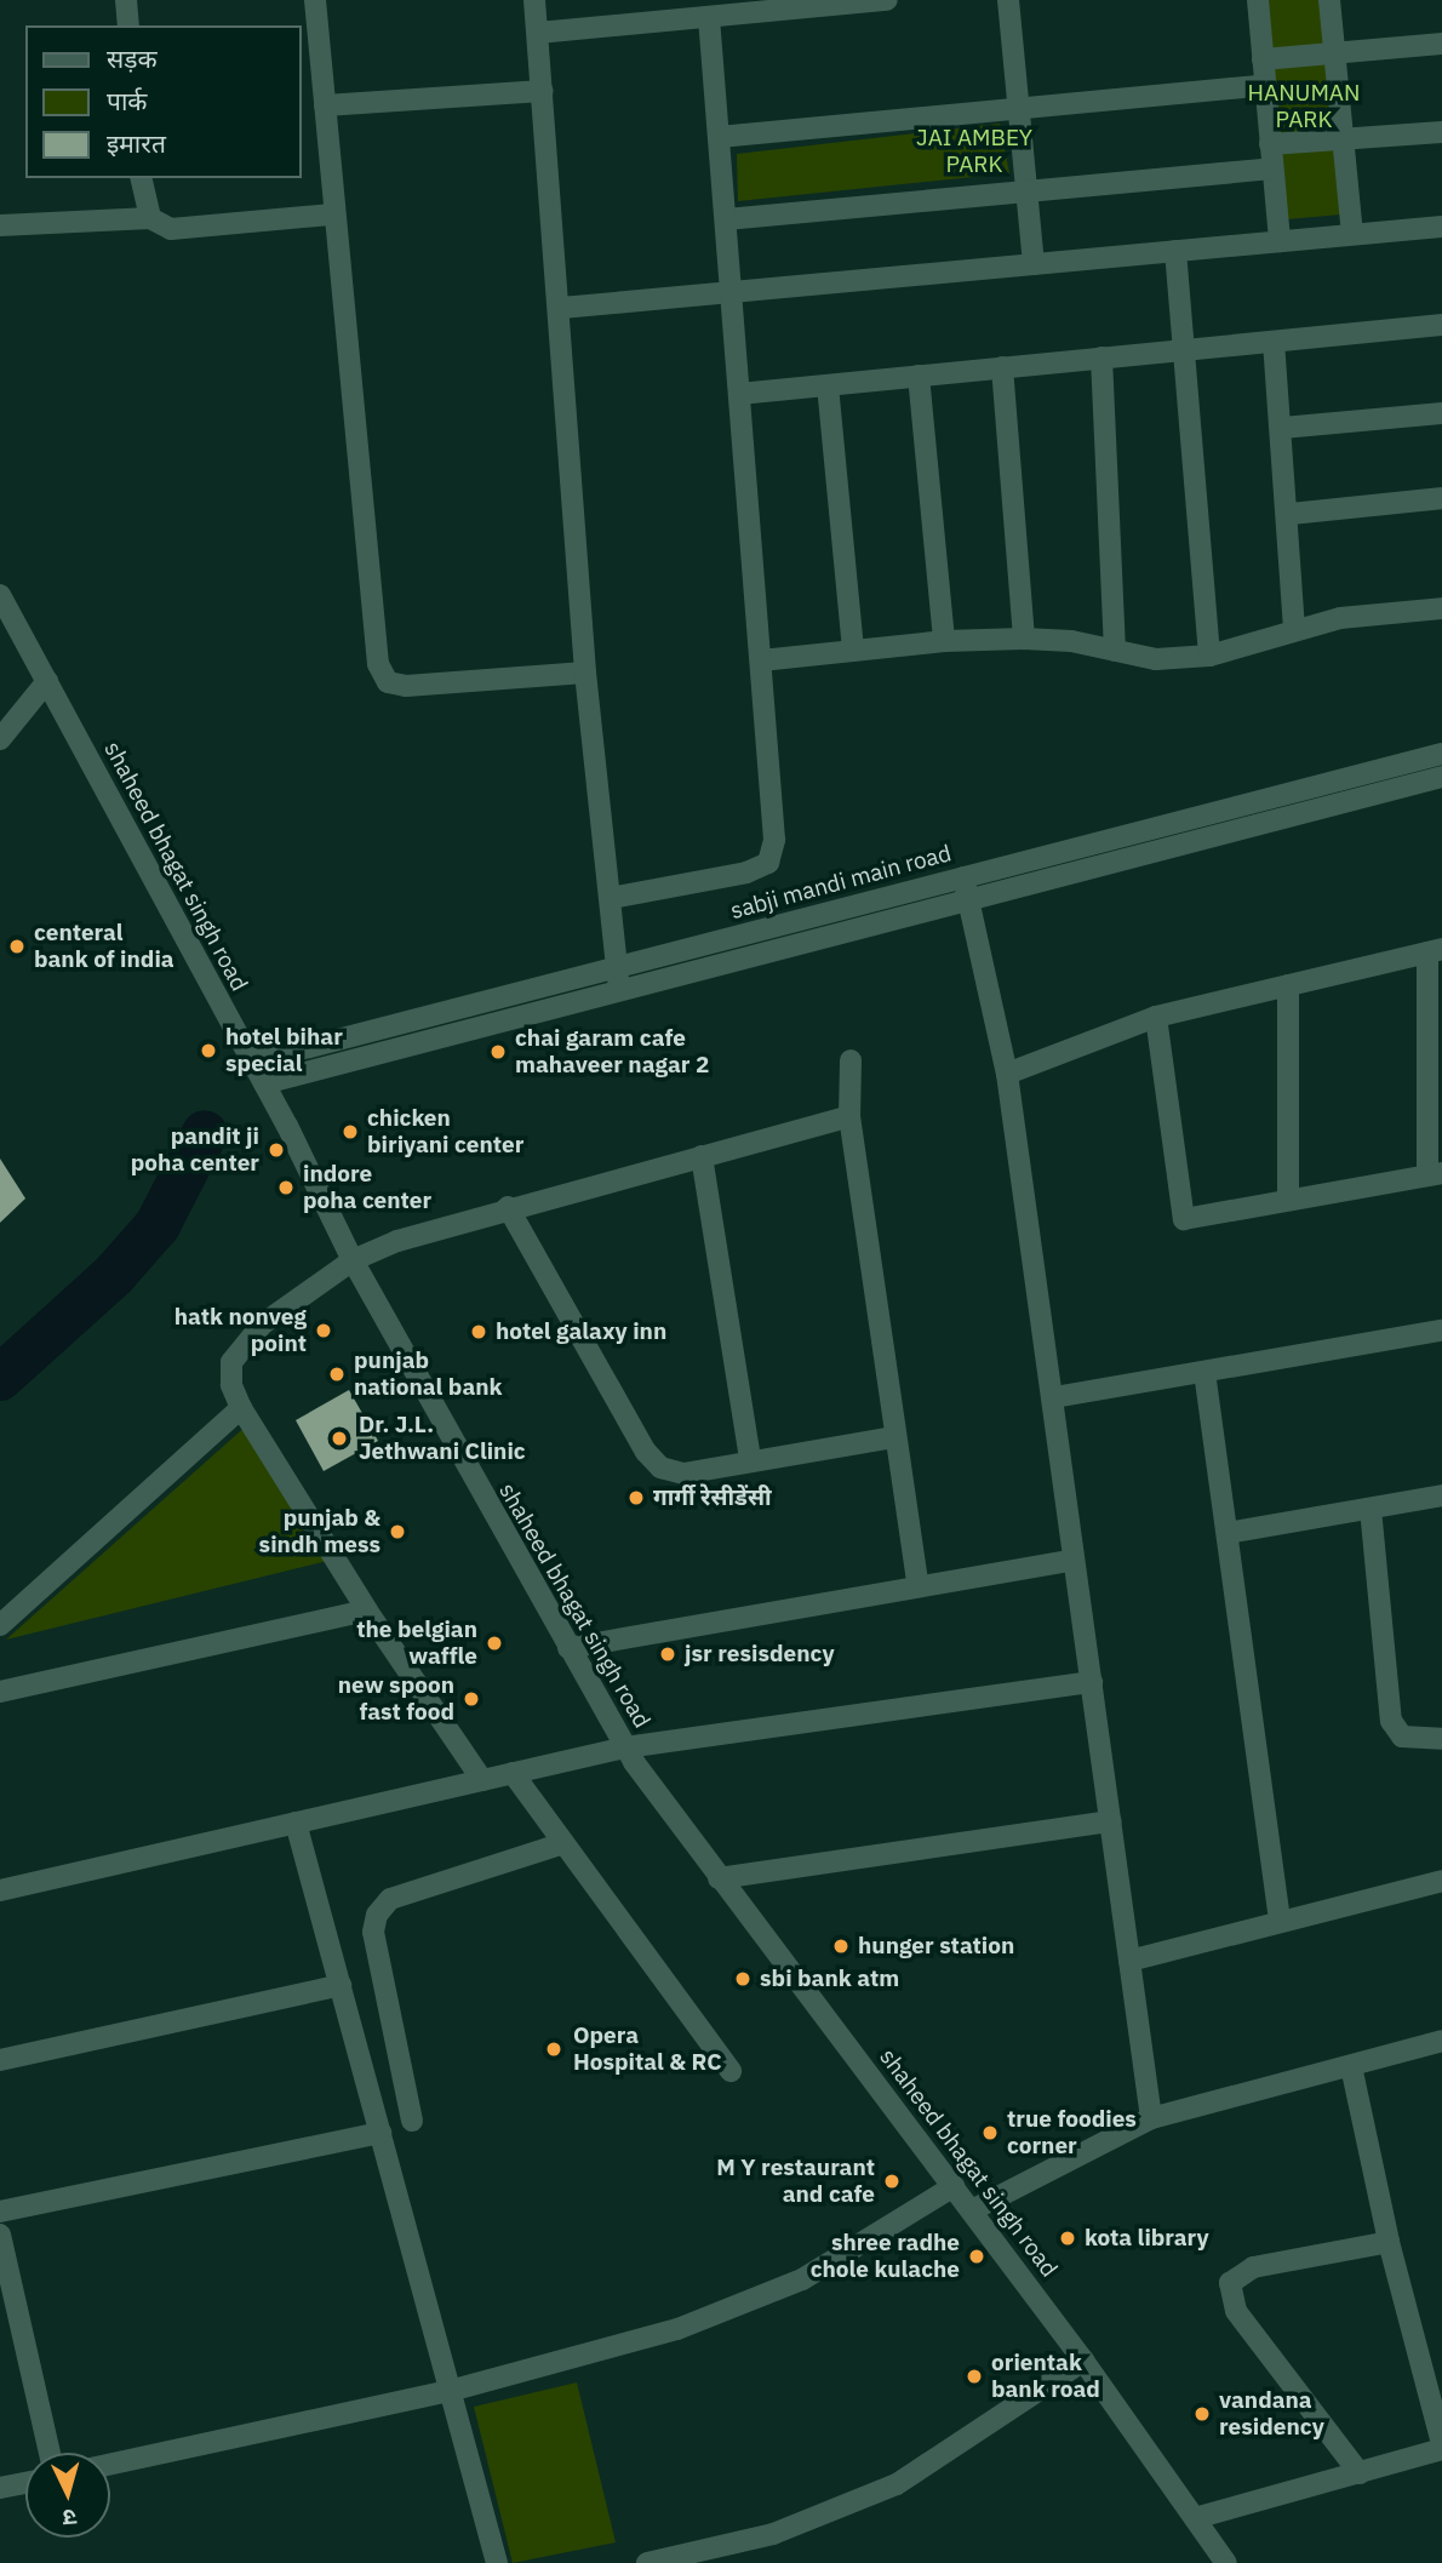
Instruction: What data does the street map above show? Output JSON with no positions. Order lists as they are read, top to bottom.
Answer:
{
  "streets": {
    "street": ["shaheed bhagat singh road", "sabji mandi main road"]
  },
  "crossings": [
    ["shaheed bhagat singh road", "sabji mandi main road"]
  ],
  "parks": ["HANUMAN PARK", "JAI AMBEY PARK"],
  "places": [
    "centeral bank of india",
    "hotel bihar special",
    "chai garam cafe mahaveer nagar 2",
    "chicken biriyani center",
    "pandit ji poha center",
    "indore poha center",
    "hatk nonveg point",
    "hotel galaxy inn",
    "punjab national bank",
    "Dr. J.L. Jethwani Clinic",
    "गार्गी रेसीडेंसी",
    "punjab & sindh mess",
    "the belgian waffle",
    "jsr resisdency",
    "new spoon fast food",
    "hunger station",
    "sbi bank atm",
    "Opera Hospital & RC",
    "true foodies corner",
    "M Y restaurant and cafe",
    "kota library",
    "shree radhe chole kulache",
    "orientak bank road",
    "vandana residency"
  ],
  "legend": ["सड़क", "पार्क", "इमारत"],
  "north": "bottom"
}
